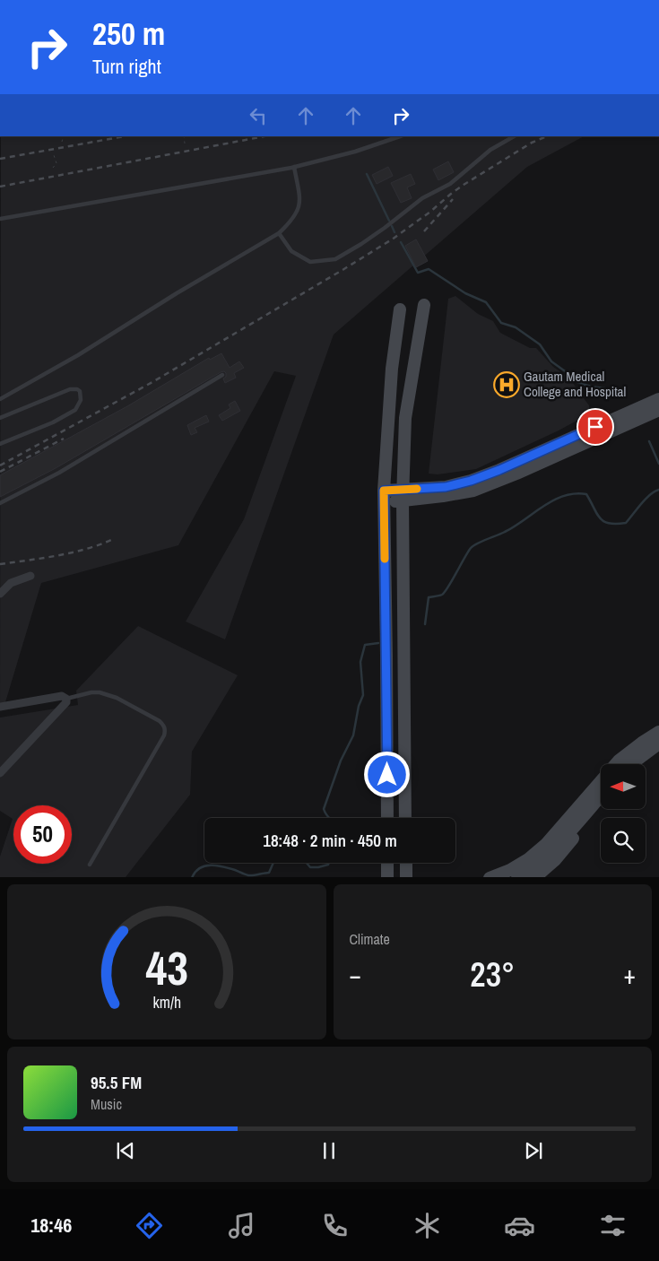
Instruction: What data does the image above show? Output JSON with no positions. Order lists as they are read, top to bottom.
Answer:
{
  "places": {
    "hospital": ["Gautam Medical College and Hospital"]
  },
  "north": "left",
  "page": {
    "turn": ["250 m", "Turn right"],
    "limit": "50",
    "trip": "18:48 · 2 min · 450 m",
    "tile": "Climate",
    "heat": ["−", "23°", "+"],
    "song": ["95.5 FM", "Music"],
    "tabs": "18:46",
    "gauge": ["43", "km/h"]
  }
}
